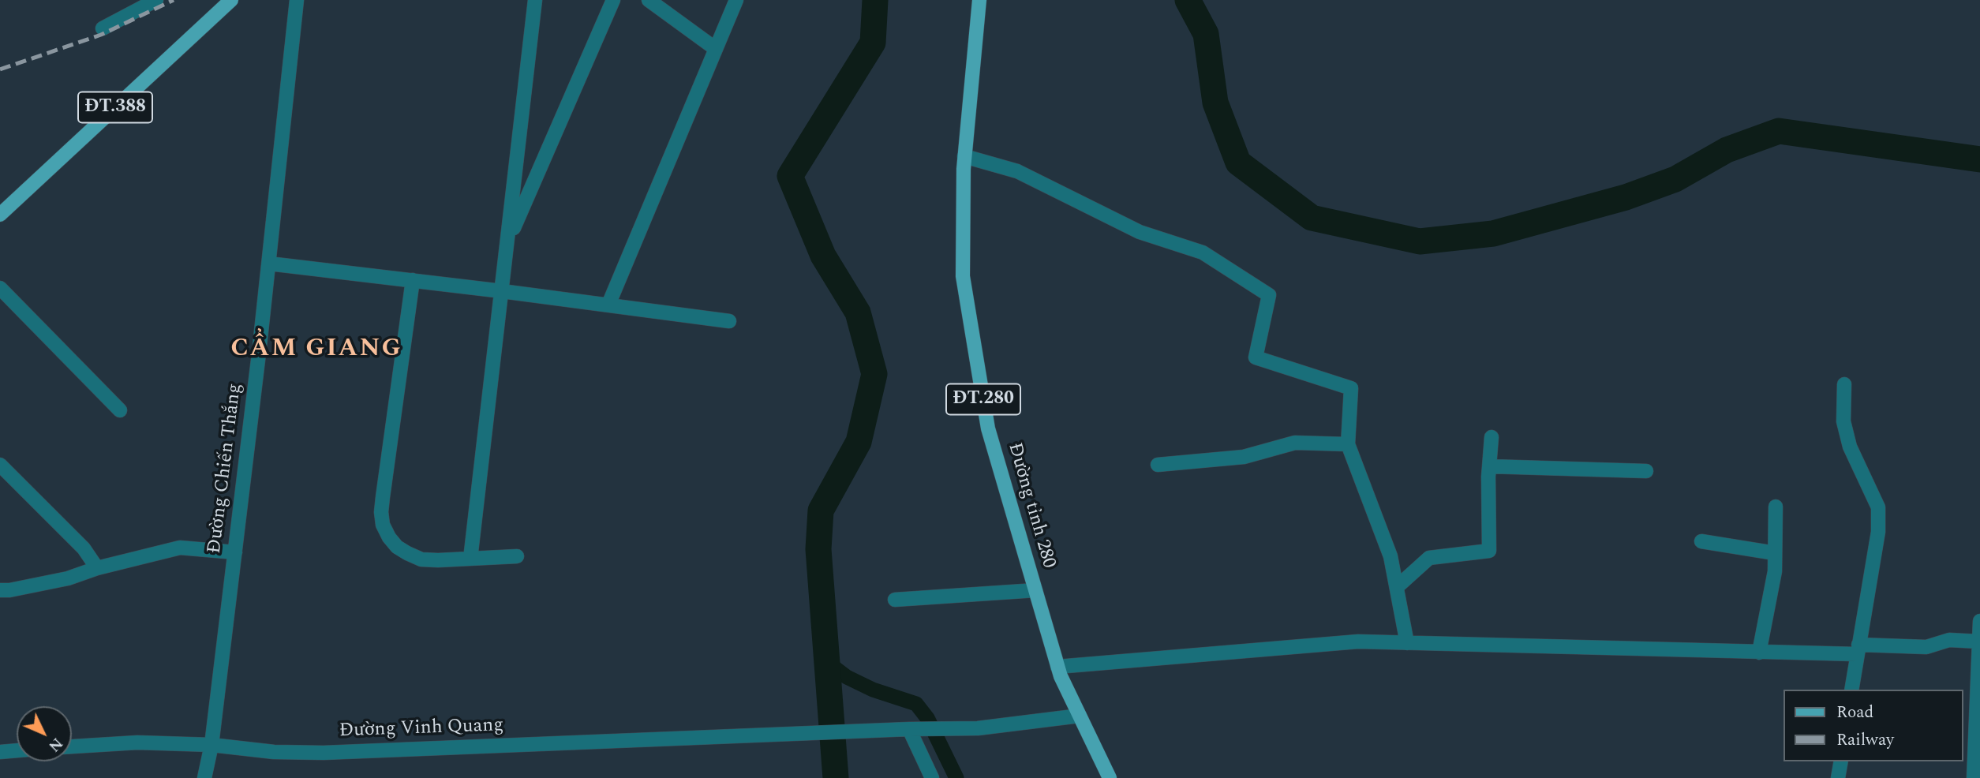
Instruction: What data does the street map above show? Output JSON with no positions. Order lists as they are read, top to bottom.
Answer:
{
  "streets": {
    "main road": ["ĐT.388", "ĐT.280", "Đường tỉnh 280"],
    "street": ["Đường Chiến Thắng", "Đường Vinh Quang"]
  },
  "crossings": [
    ["Đường Chiến Thắng", "Đường Vinh Quang"],
    ["Đường tỉnh 280", "Đường Vinh Quang"]
  ],
  "districts": ["CẨM GIANG"],
  "legend": ["Road", "Railway"],
  "north": "bottom right"
}
